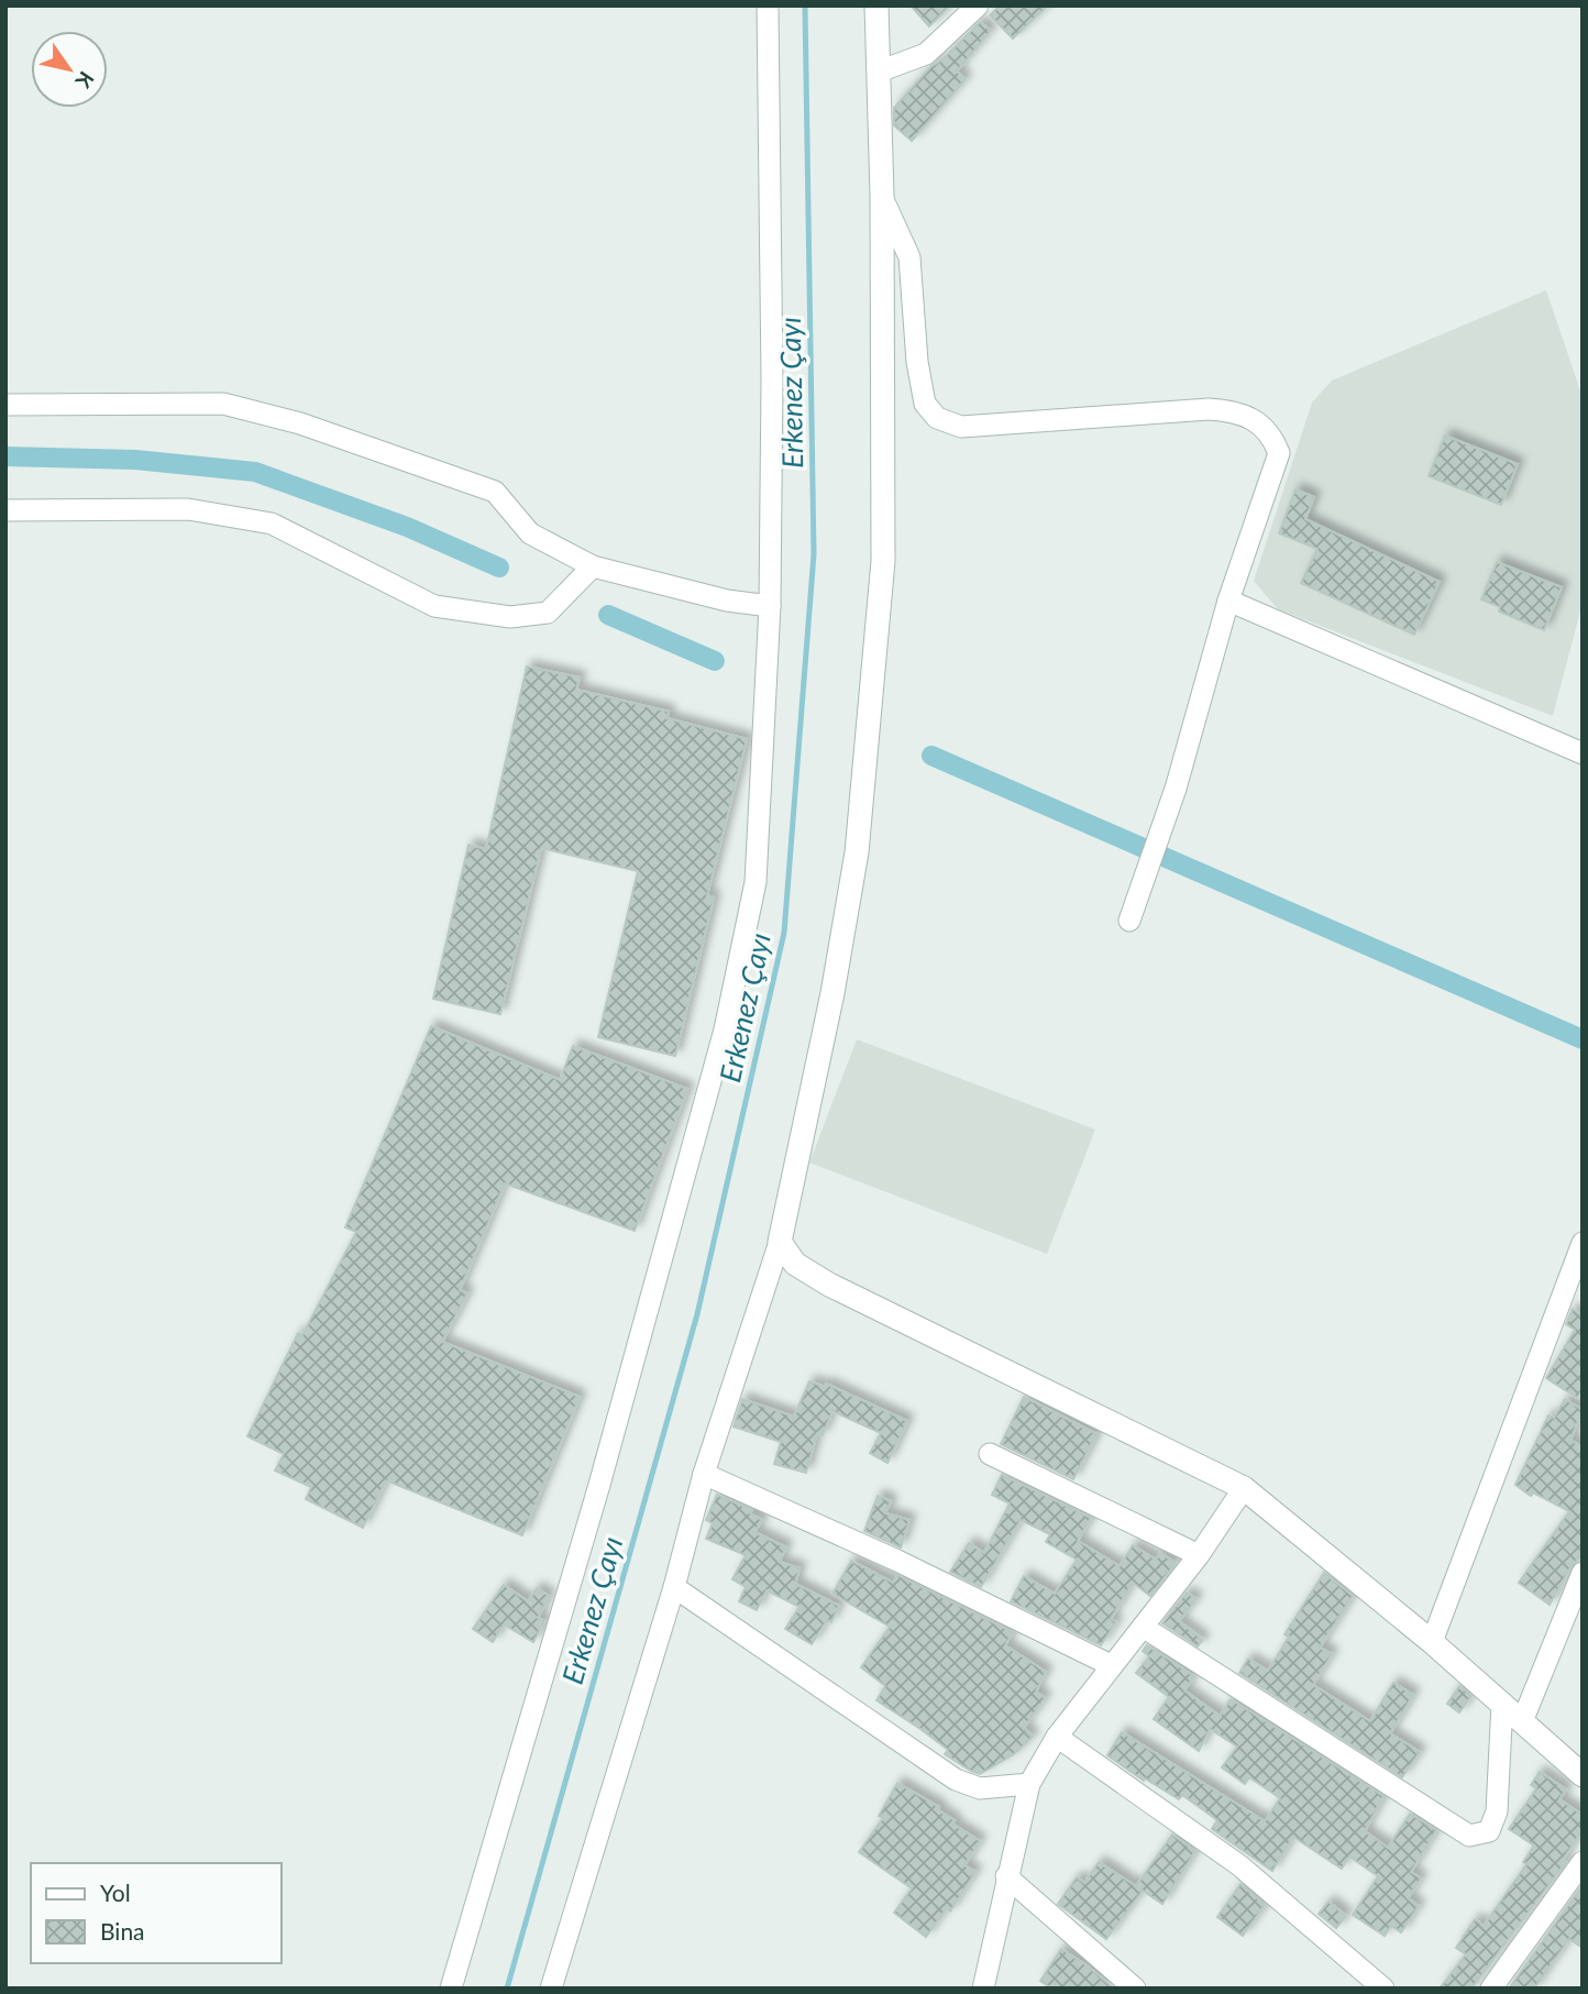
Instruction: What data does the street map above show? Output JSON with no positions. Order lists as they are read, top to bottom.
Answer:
{
  "water": ["Erkenez Çayı"],
  "legend": ["Yol", "Bina"],
  "north": "bottom right"
}
